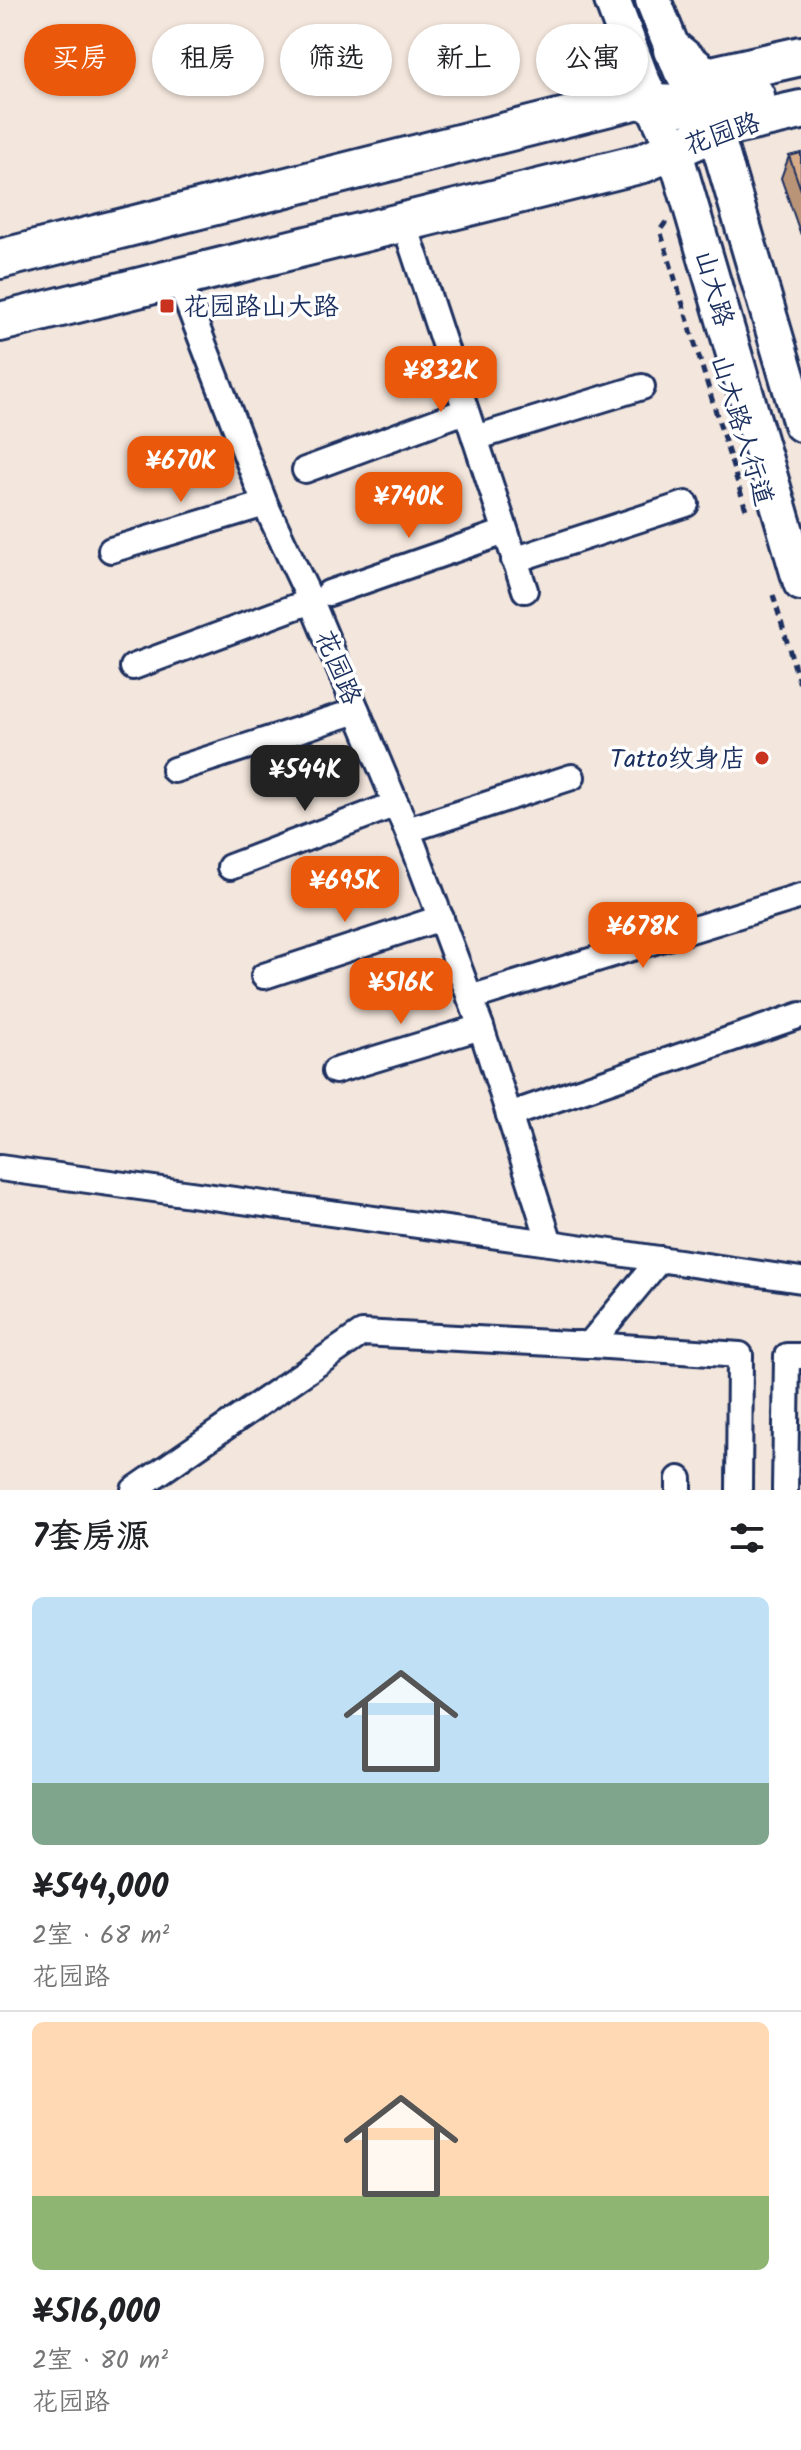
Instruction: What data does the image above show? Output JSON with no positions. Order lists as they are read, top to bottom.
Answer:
{
  "streets": {
    "main road": ["花园路", "山大路"],
    "path": ["山大路人行道"]
  },
  "crossings": [
    ["花园路", "山大路"]
  ],
  "places": {
    "transit": ["花园路山大路"],
    "other": ["Tatto纹身店"]
  },
  "page": {
    "chip": [
      "买房",
      "租房",
      "筛选",
      "新上",
      "公寓"
    ],
    "price": [
      "¥832K",
      "¥670K",
      "¥740K",
      "¥544K",
      "¥695K",
      "¥678K",
      "¥516K"
    ],
    "heading": "7套房源",
    "list": [
      {
        "name": "¥544,000",
        "note": "2室 · 68 m² · 花园路"
      },
      {
        "name": "¥516,000",
        "note": "2室 · 80 m² · 花园路"
      }
    ]
  }
}
